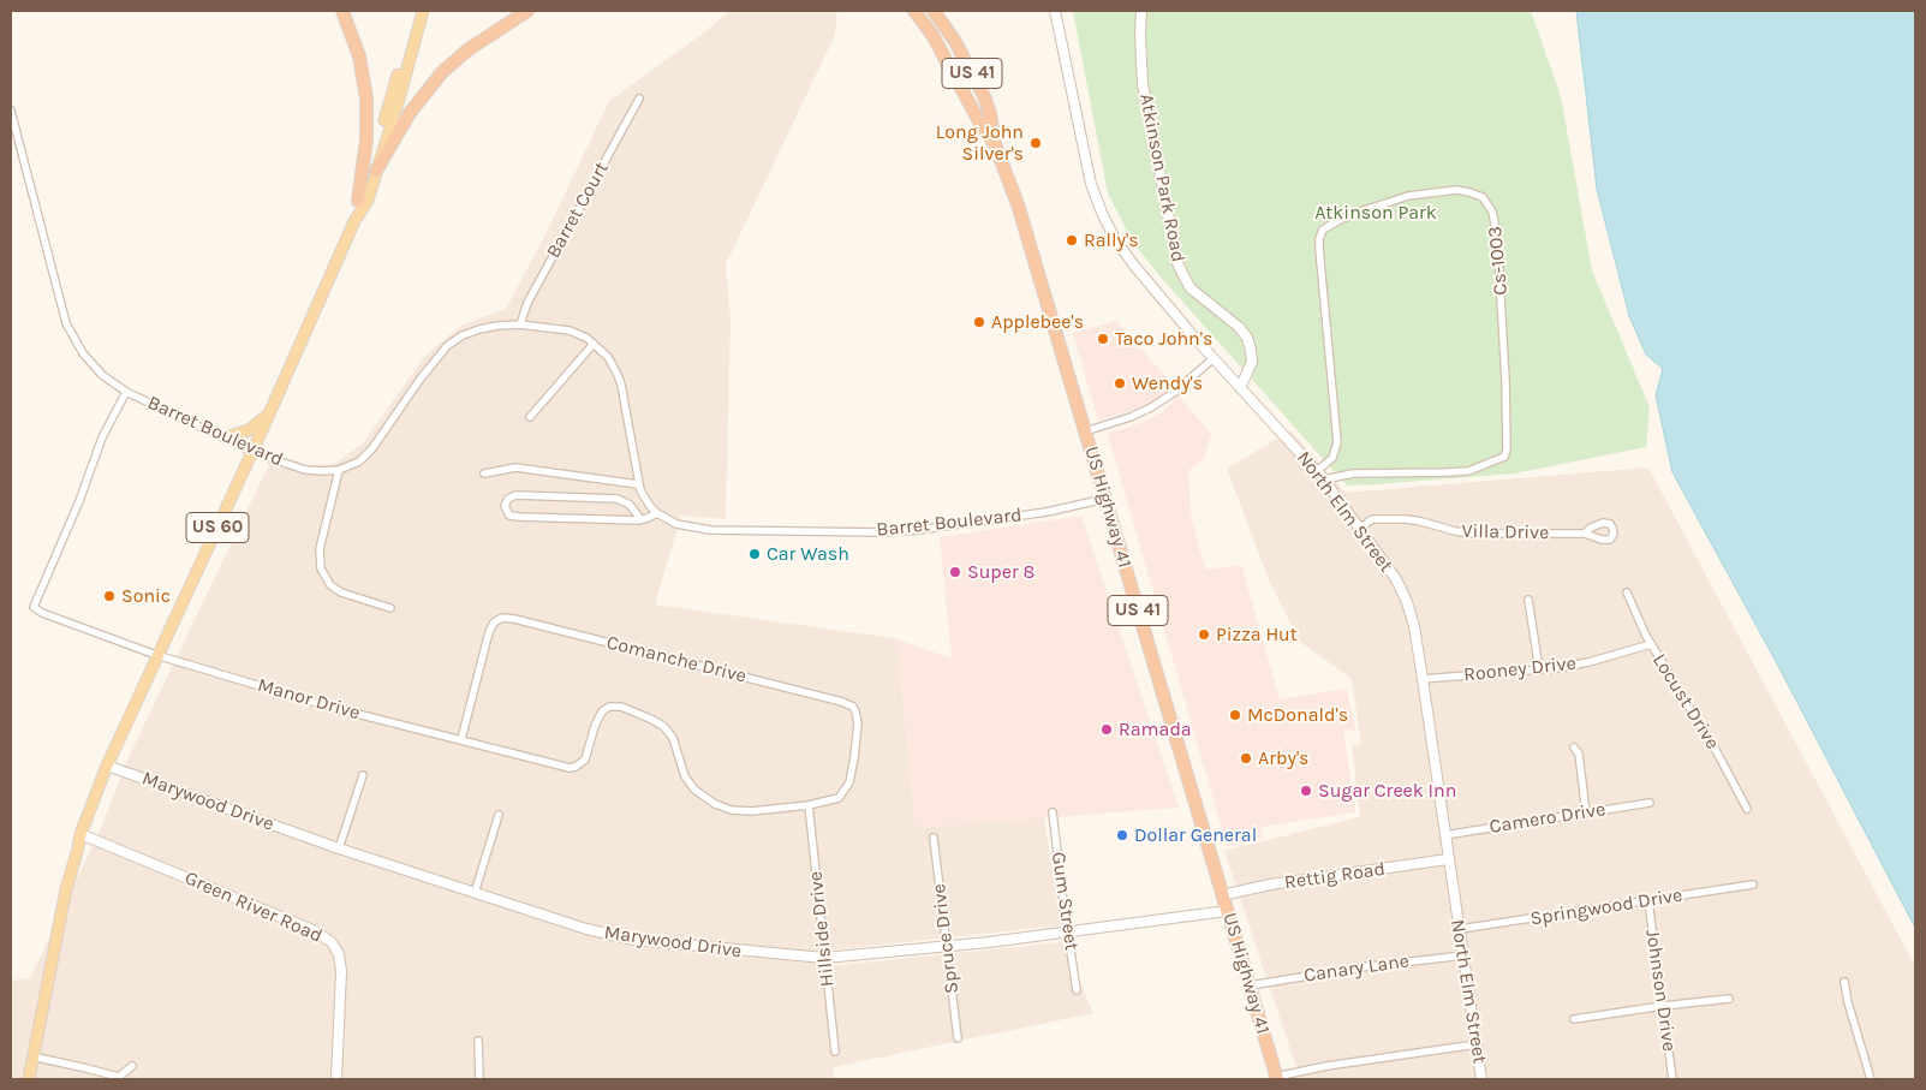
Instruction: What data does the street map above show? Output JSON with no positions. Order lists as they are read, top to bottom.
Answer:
{
  "streets": {
    "highway": ["US 41", "US Highway 41"],
    "main road": ["US 60"],
    "street": [
      "Atkinson Park Road",
      "Barret Court",
      "Cs-1003",
      "Barret Boulevard",
      "North Elm Street",
      "Villa Drive",
      "Comanche Drive",
      "Rooney Drive",
      "Manor Drive",
      "Locust Drive",
      "Marywood Drive",
      "Camero Drive",
      "Rettig Road",
      "Gum Street",
      "Green River Road",
      "Springwood Drive",
      "Hillside Drive",
      "Spruce Drive",
      "Canary Lane",
      "Johnson Drive"
    ]
  },
  "crossings": [
    ["US 41", "US Highway 41"],
    ["Atkinson Park Road", "North Elm Street"],
    ["Barret Court", "Barret Boulevard"],
    ["Cs-1003", "North Elm Street"],
    ["Barret Boulevard", "US Highway 41"],
    ["Barret Boulevard", "US 60"],
    ["Barret Boulevard", "Manor Drive"],
    ["US Highway 41", "Marywood Drive"],
    ["US Highway 41", "Rettig Road"],
    ["US Highway 41", "Canary Lane"],
    ["North Elm Street", "Villa Drive"],
    ["North Elm Street", "Rooney Drive"],
    ["North Elm Street", "Camero Drive"],
    ["North Elm Street", "Rettig Road"],
    ["North Elm Street", "Springwood Drive"],
    ["North Elm Street", "Canary Lane"],
    ["US 60", "Manor Drive"],
    ["US 60", "Marywood Drive"],
    ["US 60", "Green River Road"],
    ["Comanche Drive", "Manor Drive"],
    ["Comanche Drive", "Hillside Drive"],
    ["Rooney Drive", "Locust Drive"],
    ["Manor Drive", "Hillside Drive"],
    ["Marywood Drive", "Gum Street"],
    ["Marywood Drive", "Hillside Drive"],
    ["Marywood Drive", "Spruce Drive"],
    ["Springwood Drive", "Johnson Drive"]
  ],
  "parks": ["Atkinson Park"],
  "places": [
    "Long John Silver's",
    "Rally's",
    "Applebee's",
    "Taco John's",
    "Wendy's",
    "Car Wash",
    "Super 8",
    "Sonic",
    "Pizza Hut",
    "McDonald's",
    "Ramada",
    "Arby's",
    "Sugar Creek Inn",
    "Dollar General"
  ]
}
